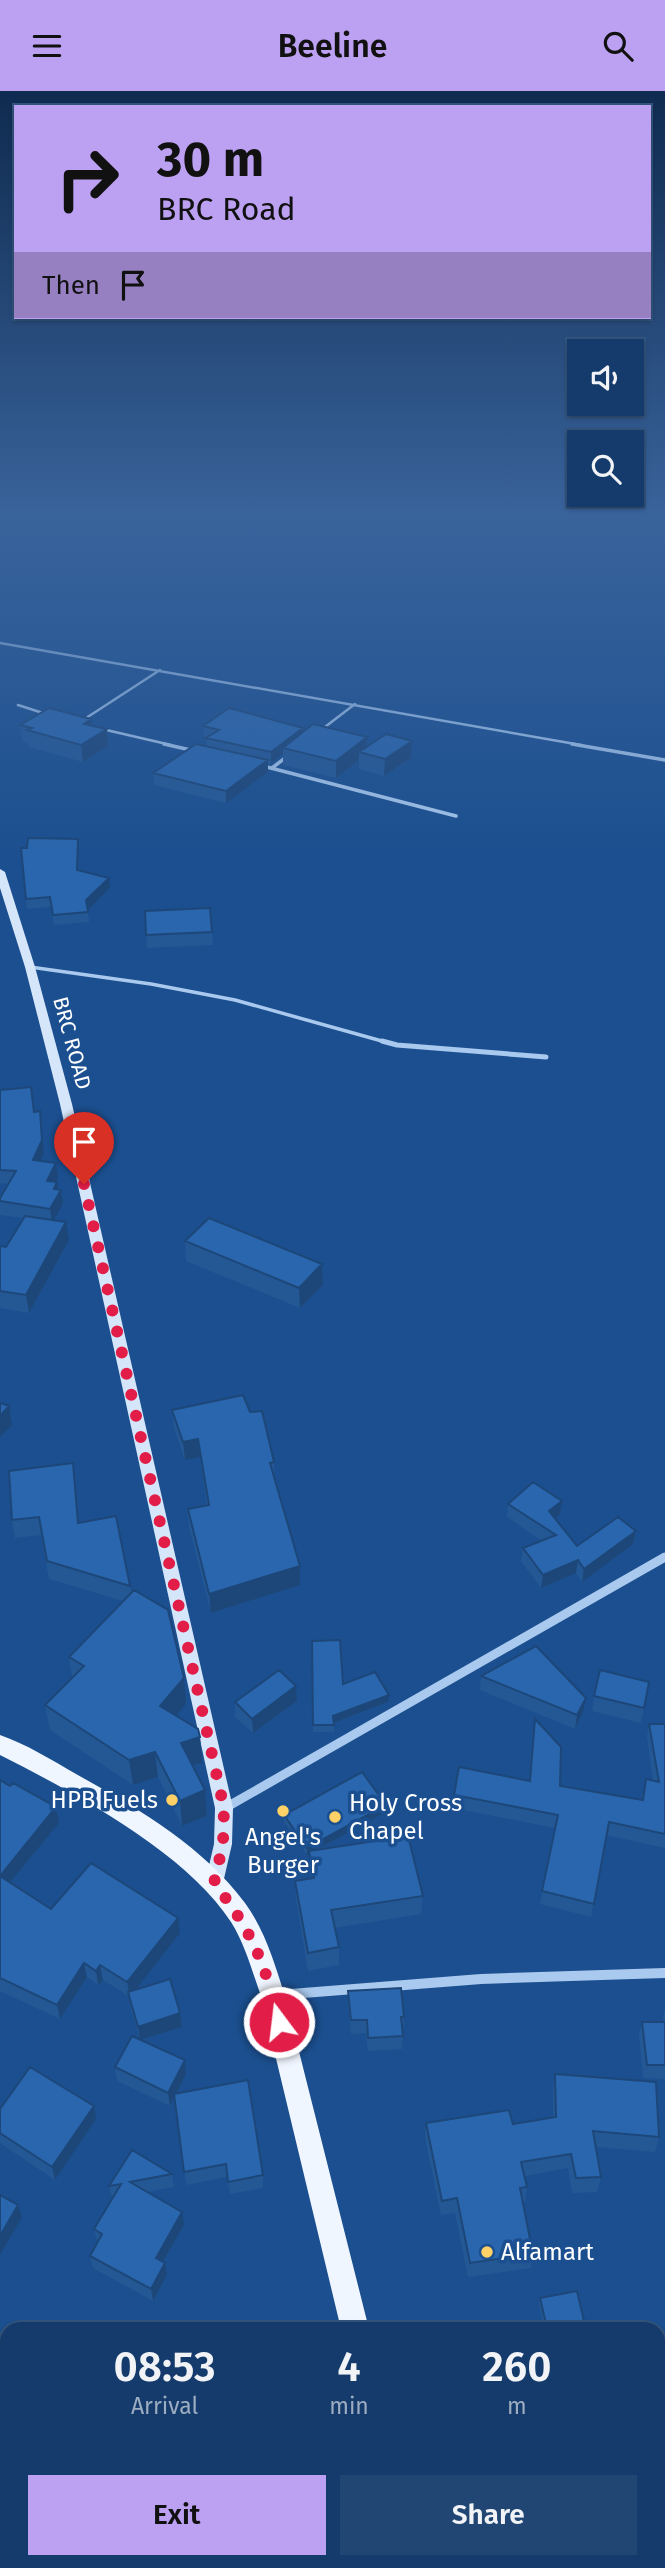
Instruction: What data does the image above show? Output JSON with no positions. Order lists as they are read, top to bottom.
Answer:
{
  "streets": {
    "main road": ["BRC ROAD"]
  },
  "places": [
    "HPB Fuels",
    "Angel's Burger",
    "Holy Cross Chapel",
    "Alfamart"
  ],
  "page": {
    "header": "Beeline",
    "turn": ["30 m", "BRC Road"],
    "then": "Then",
    "eta": [
      "08:53",
      "Arrival",
      "4",
      "min",
      "260",
      "m"
    ],
    "buttons": ["Exit", "Share"]
  }
}
